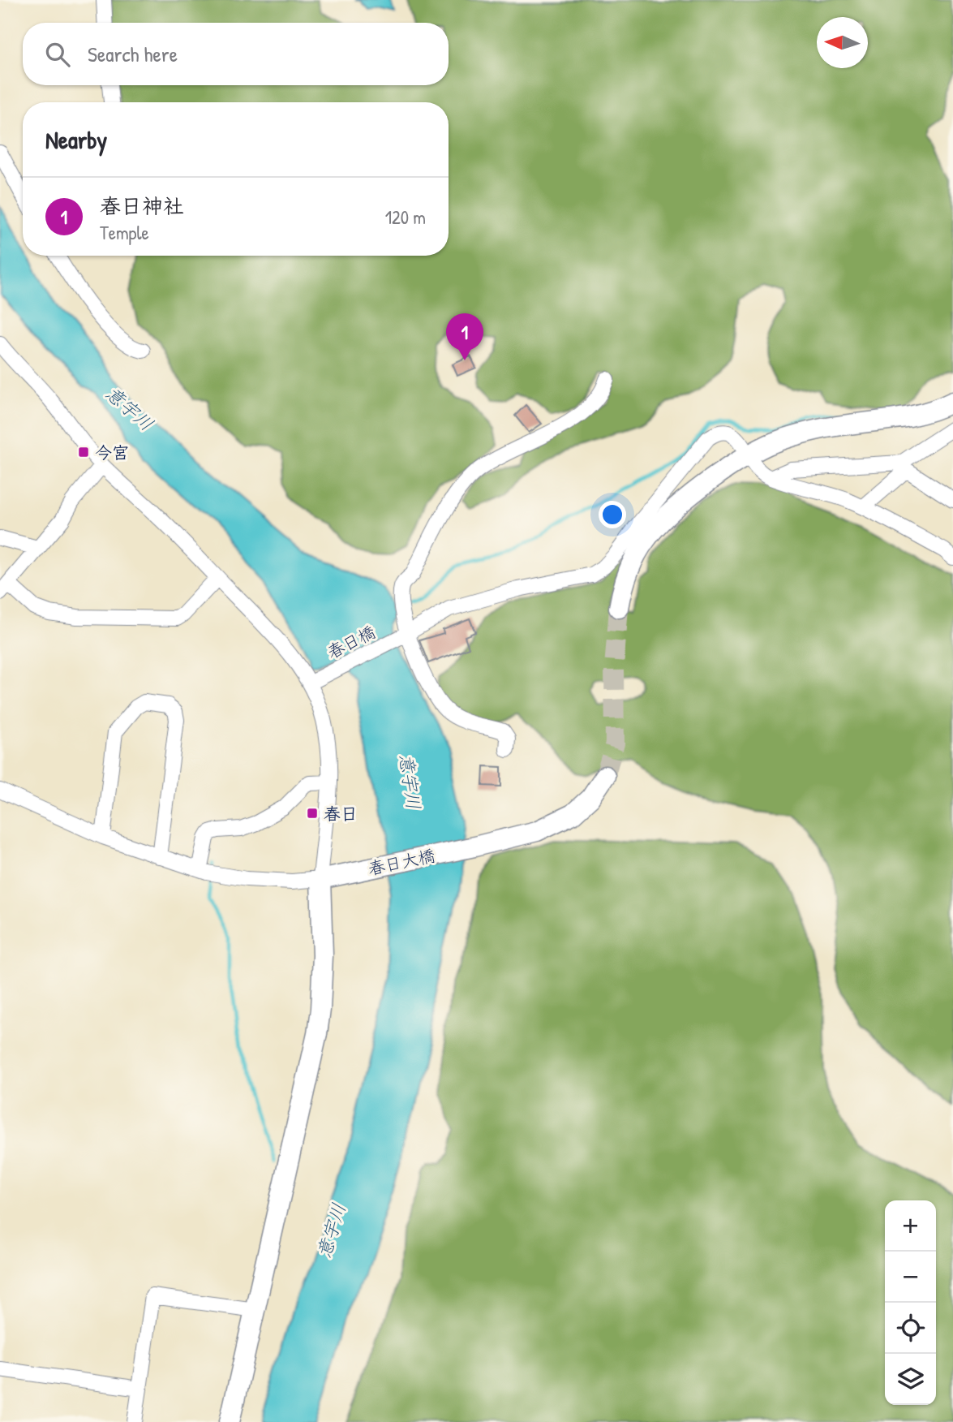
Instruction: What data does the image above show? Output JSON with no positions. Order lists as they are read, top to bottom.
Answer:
{
  "streets": {
    "street": ["春日橋", "春日大橋"]
  },
  "water": ["意宇川"],
  "places": {
    "transit": ["今宮", "春日"]
  },
  "north": "left",
  "page": {
    "search": "Search here",
    "heading": "Nearby",
    "list": [
      {
        "mark": "1",
        "name": "春日神社",
        "note": "Temple",
        "value": "120 m"
      }
    ],
    "pins": "1",
    "map_buttons": ["+", "−"]
  }
}
